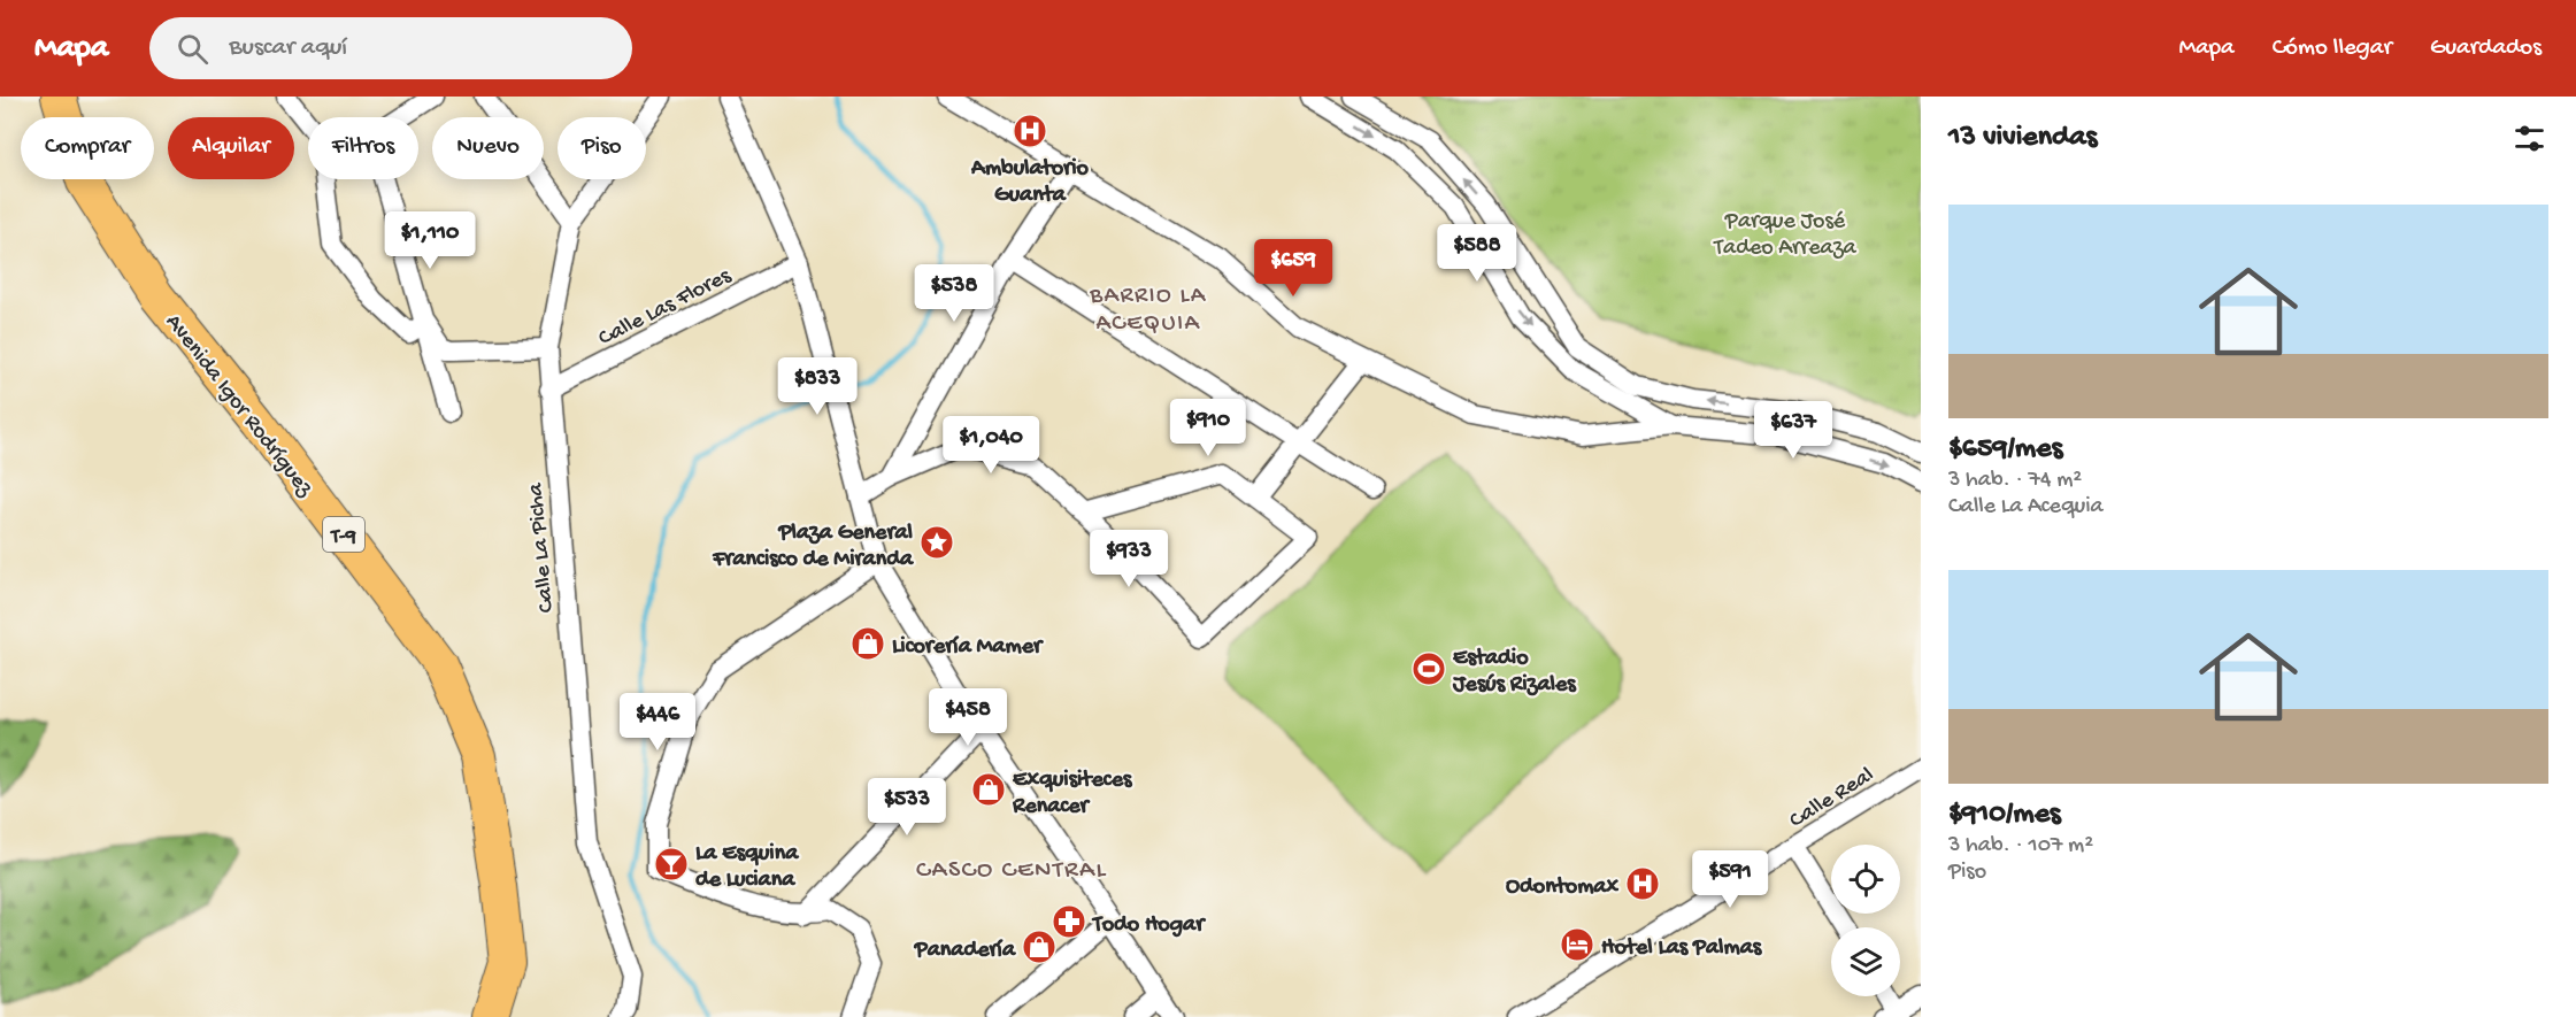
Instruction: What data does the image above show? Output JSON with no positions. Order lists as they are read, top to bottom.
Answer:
{
  "streets": {
    "highway": ["Avenida Igor Rodríguez", "T-9"],
    "street": ["Calle Las Flores", "Calle La Picha", "Calle Real"]
  },
  "crossings": [
    ["Calle Las Flores", "Calle La Picha"]
  ],
  "districts": ["BARRIO LA ACEQUIA", "CASCO CENTRAL"],
  "parks": ["Parque José Tadeo Arreaza"],
  "places": {
    "hospital": ["Ambulatorio Guanta", "Odontomax"],
    "place": ["Plaza General Francisco de Miranda"],
    "shop": ["Licorería Mamer", "Exquisiteces Renacer", "Panadería"],
    "sports": ["Estadio Jesús Rizales"],
    "bar": ["La Esquina de Luciana"],
    "pharmacy": ["Todo Hogar"],
    "hotel": ["Hotel Las Palmas"]
  },
  "page": {
    "header": "Mapa",
    "search": "Buscar aquí",
    "nav": ["Mapa", "Cómo llegar", "Guardados"],
    "heading": "13 viviendas",
    "chip": [
      "Comprar",
      "Alquilar",
      "Filtros",
      "Nuevo",
      "Piso"
    ],
    "list": [
      {
        "name": "$659/mes",
        "note": "3 hab. · 74 m² · Calle La Acequia"
      },
      {
        "name": "$910/mes",
        "note": "3 hab. · 107 m² · Piso"
      }
    ],
    "price": [
      "$1,110",
      "$588",
      "$659",
      "$538",
      "$833",
      "$910",
      "$637",
      "$1,040",
      "$933",
      "$458",
      "$446",
      "$533",
      "$591"
    ]
  }
}
